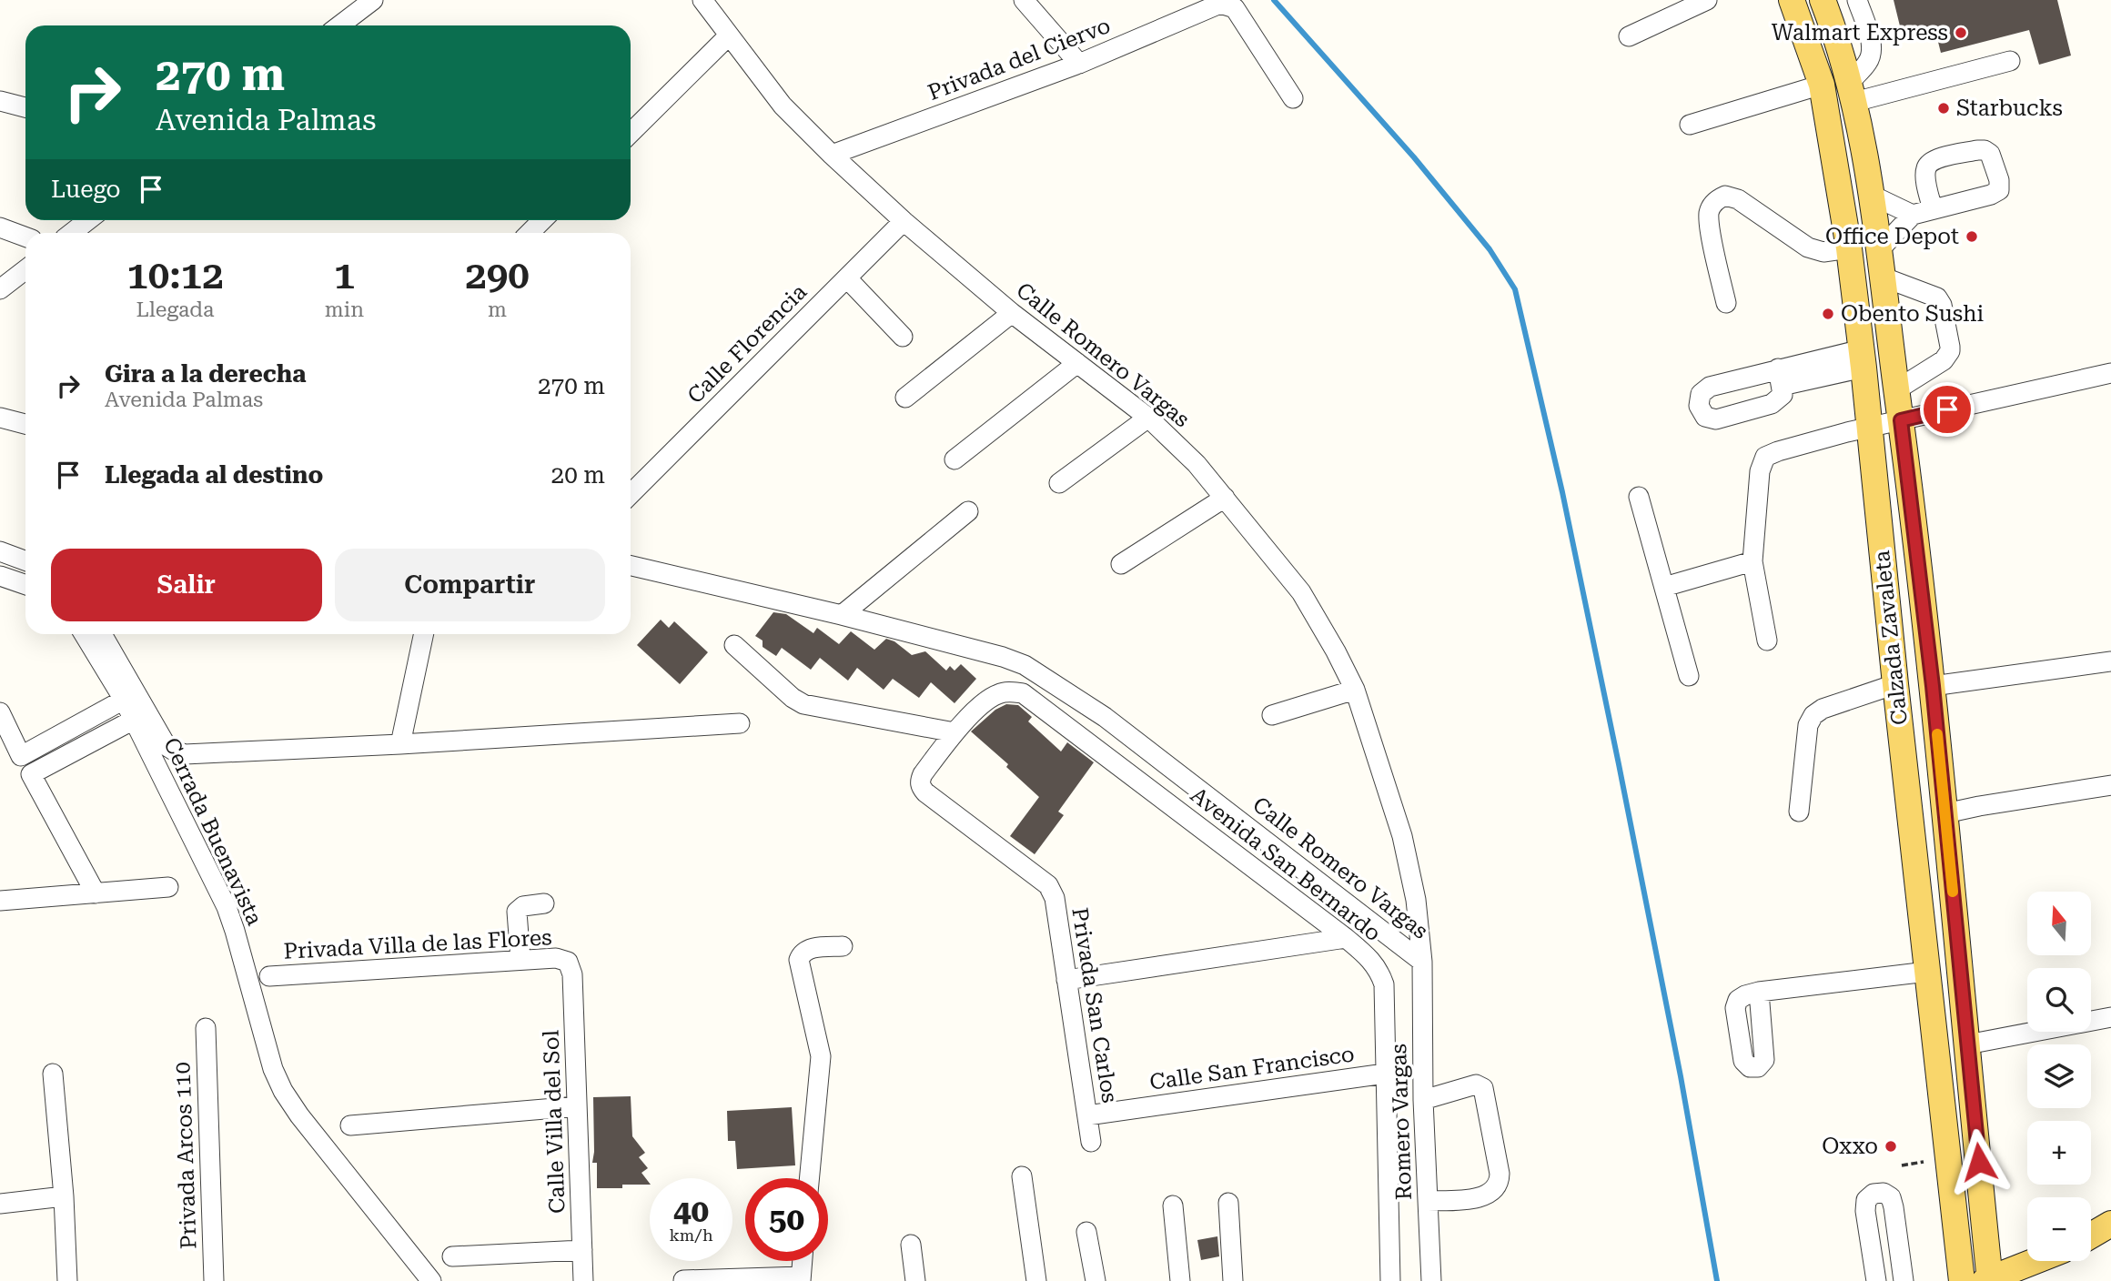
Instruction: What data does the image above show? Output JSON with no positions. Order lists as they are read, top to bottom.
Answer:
{
  "streets": {
    "main road": ["Calzada Zavaleta"],
    "street": [
      "Privada del Ciervo",
      "Calle Florencia",
      "Calle Romero Vargas",
      "Cerrada Buenavista",
      "Avenida San Bernardo",
      "Privada Villa de las Flores",
      "Privada San Carlos",
      "Calle San Francisco",
      "Calle Villa del Sol",
      "Romero Vargas",
      "Privada Arcos 110"
    ]
  },
  "crossings": [
    ["Privada del Ciervo", "Calle Romero Vargas"],
    ["Calle Florencia", "Calle Romero Vargas"],
    ["Calle Romero Vargas", "Romero Vargas"],
    ["Avenida San Bernardo", "Privada San Carlos"],
    ["Avenida San Bernardo", "Calle San Francisco"],
    ["Privada Villa de las Flores", "Calle Villa del Sol"],
    ["Privada San Carlos", "Calle San Francisco"]
  ],
  "places": [
    "Walmart Express",
    "Starbucks",
    "Office Depot",
    "Obento Sushi",
    "Oxxo"
  ],
  "north": "top",
  "page": {
    "turn": ["270 m", "Avenida Palmas"],
    "then": "Luego",
    "eta": [
      "10:12",
      "Llegada",
      "1",
      "min",
      "290",
      "m"
    ],
    "list": [
      {
        "name": "Gira a la derecha",
        "note": "Avenida Palmas",
        "value": "270 m"
      },
      {
        "name": "Llegada al destino",
        "value": "20 m"
      }
    ],
    "buttons": ["Salir", "Compartir"],
    "map_buttons": ["+", "−"],
    "speed": "40 km/h",
    "limit": "50"
  }
}
